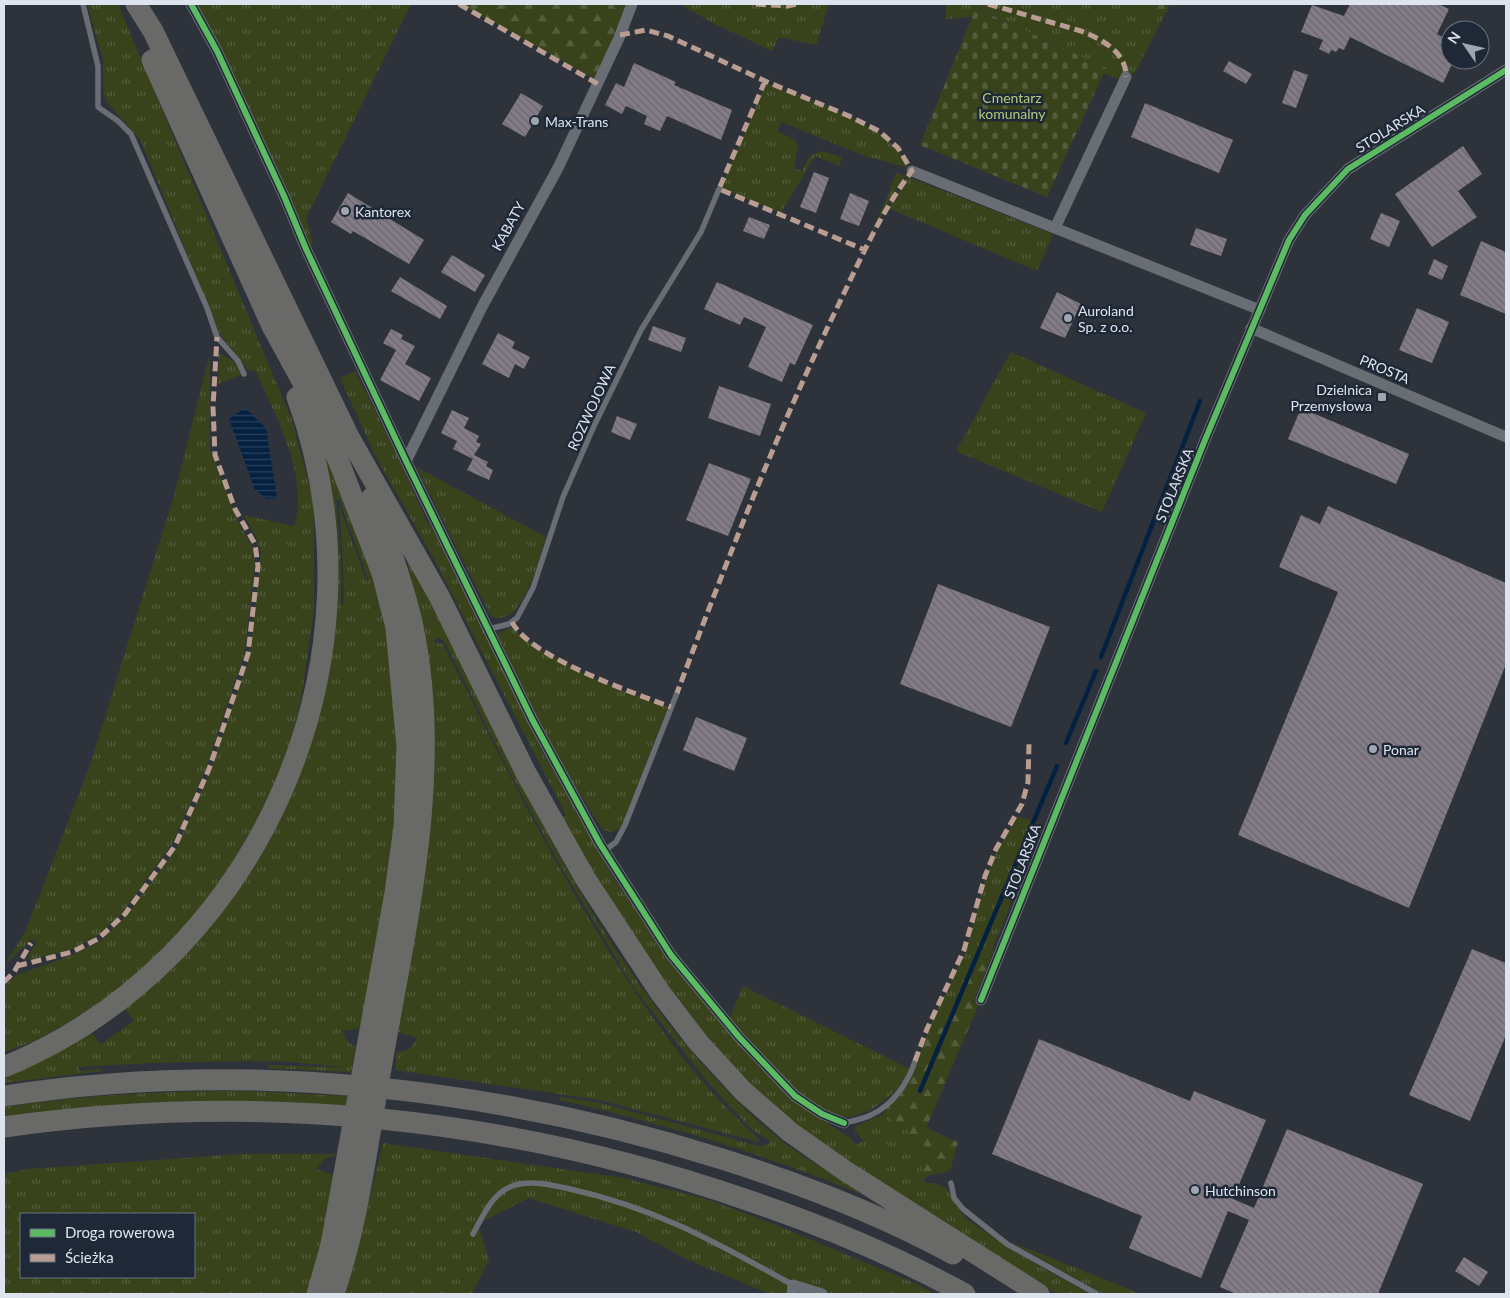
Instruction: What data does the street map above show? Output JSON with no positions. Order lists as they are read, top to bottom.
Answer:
{
  "streets": {
    "street": ["STOLARSKA", "KABATY", "PROSTA"],
    "lane": ["ROZWOJOWA"]
  },
  "crossings": [
    ["STOLARSKA", "PROSTA"]
  ],
  "parks": ["Cmentarz komunalny"],
  "places": {
    "other": [
      "Max-Trans",
      "Kantorex",
      "Auroland Sp. z o.o.",
      "Ponar",
      "Hutchinson"
    ],
    "transit": ["Dzielnica Przemysłowa"]
  },
  "legend": ["Droga rowerowa", "Ścieżka"],
  "north": "top left"
}
